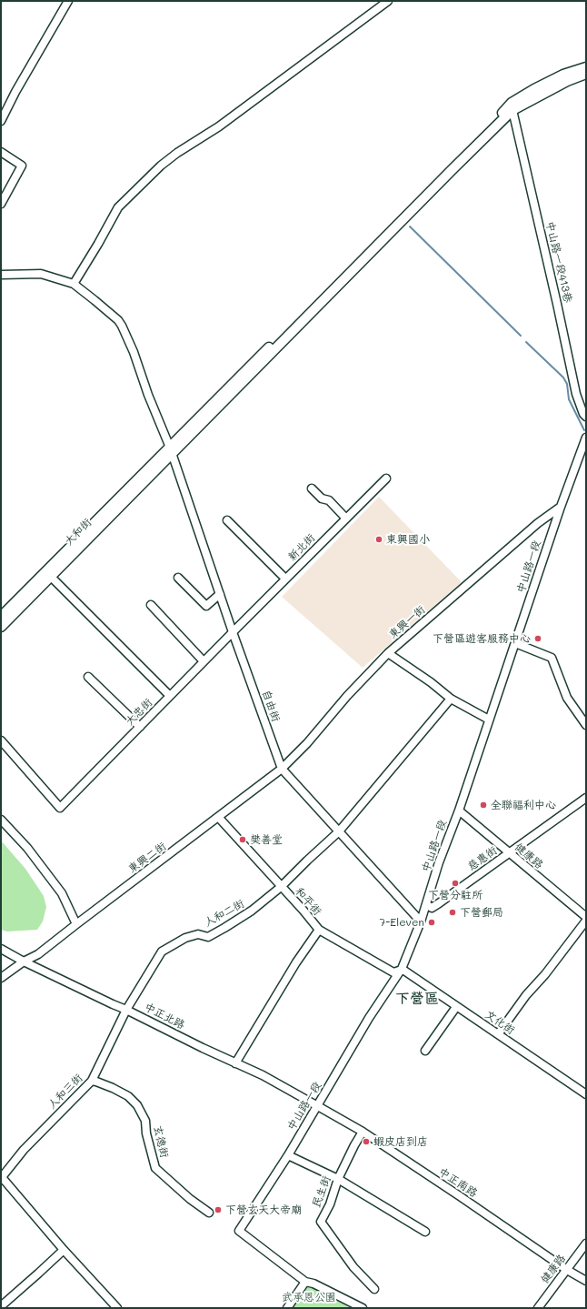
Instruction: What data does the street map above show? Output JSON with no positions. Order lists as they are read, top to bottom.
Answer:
{
  "streets": {
    "main road": ["大和街"],
    "street": [
      "中山路一段413巷",
      "新北街",
      "中山路一段",
      "東興一街",
      "自由街",
      "大忠街",
      "健康路",
      "東興二街",
      "慈惠街",
      "和平街",
      "人和二街",
      "中正北路",
      "文化街",
      "人和三街",
      "玄德街",
      "中正南路",
      "民生街"
    ]
  },
  "crossings": [
    ["大和街", "自由街"],
    ["新北街", "自由街"],
    ["新北街", "大忠街"],
    ["中山路一段", "東興一街"],
    ["中山路一段", "自由街"],
    ["中山路一段", "健康路"],
    ["中山路一段", "慈惠街"],
    ["中山路一段", "和平街"],
    ["中山路一段", "中正北路"],
    ["中山路一段", "文化街"],
    ["中山路一段", "中正南路"],
    ["東興一街", "自由街"],
    ["東興一街", "東興二街"],
    ["自由街", "大忠街"],
    ["自由街", "東興二街"],
    ["自由街", "人和二街"],
    ["健康路", "慈惠街"],
    ["健康路", "中正南路"],
    ["東興二街", "和平街"],
    ["東興二街", "中正北路"],
    ["和平街", "人和二街"],
    ["和平街", "文化街"],
    ["人和二街", "中正北路"],
    ["人和二街", "人和三街"],
    ["中正北路", "人和三街"],
    ["中正北路", "中正南路"],
    ["人和三街", "玄德街"],
    ["中正南路", "民生街"]
  ],
  "districts": ["下營區"],
  "parks": ["武承恩公園"],
  "places": [
    "東興國小",
    "下營區遊客服務中心",
    "全聯福利中心",
    "樊善堂",
    "下營分駐所",
    "下營郵局",
    "7-Eleven",
    "蝦皮店到店",
    "下營玄天大帝廟"
  ]
}
